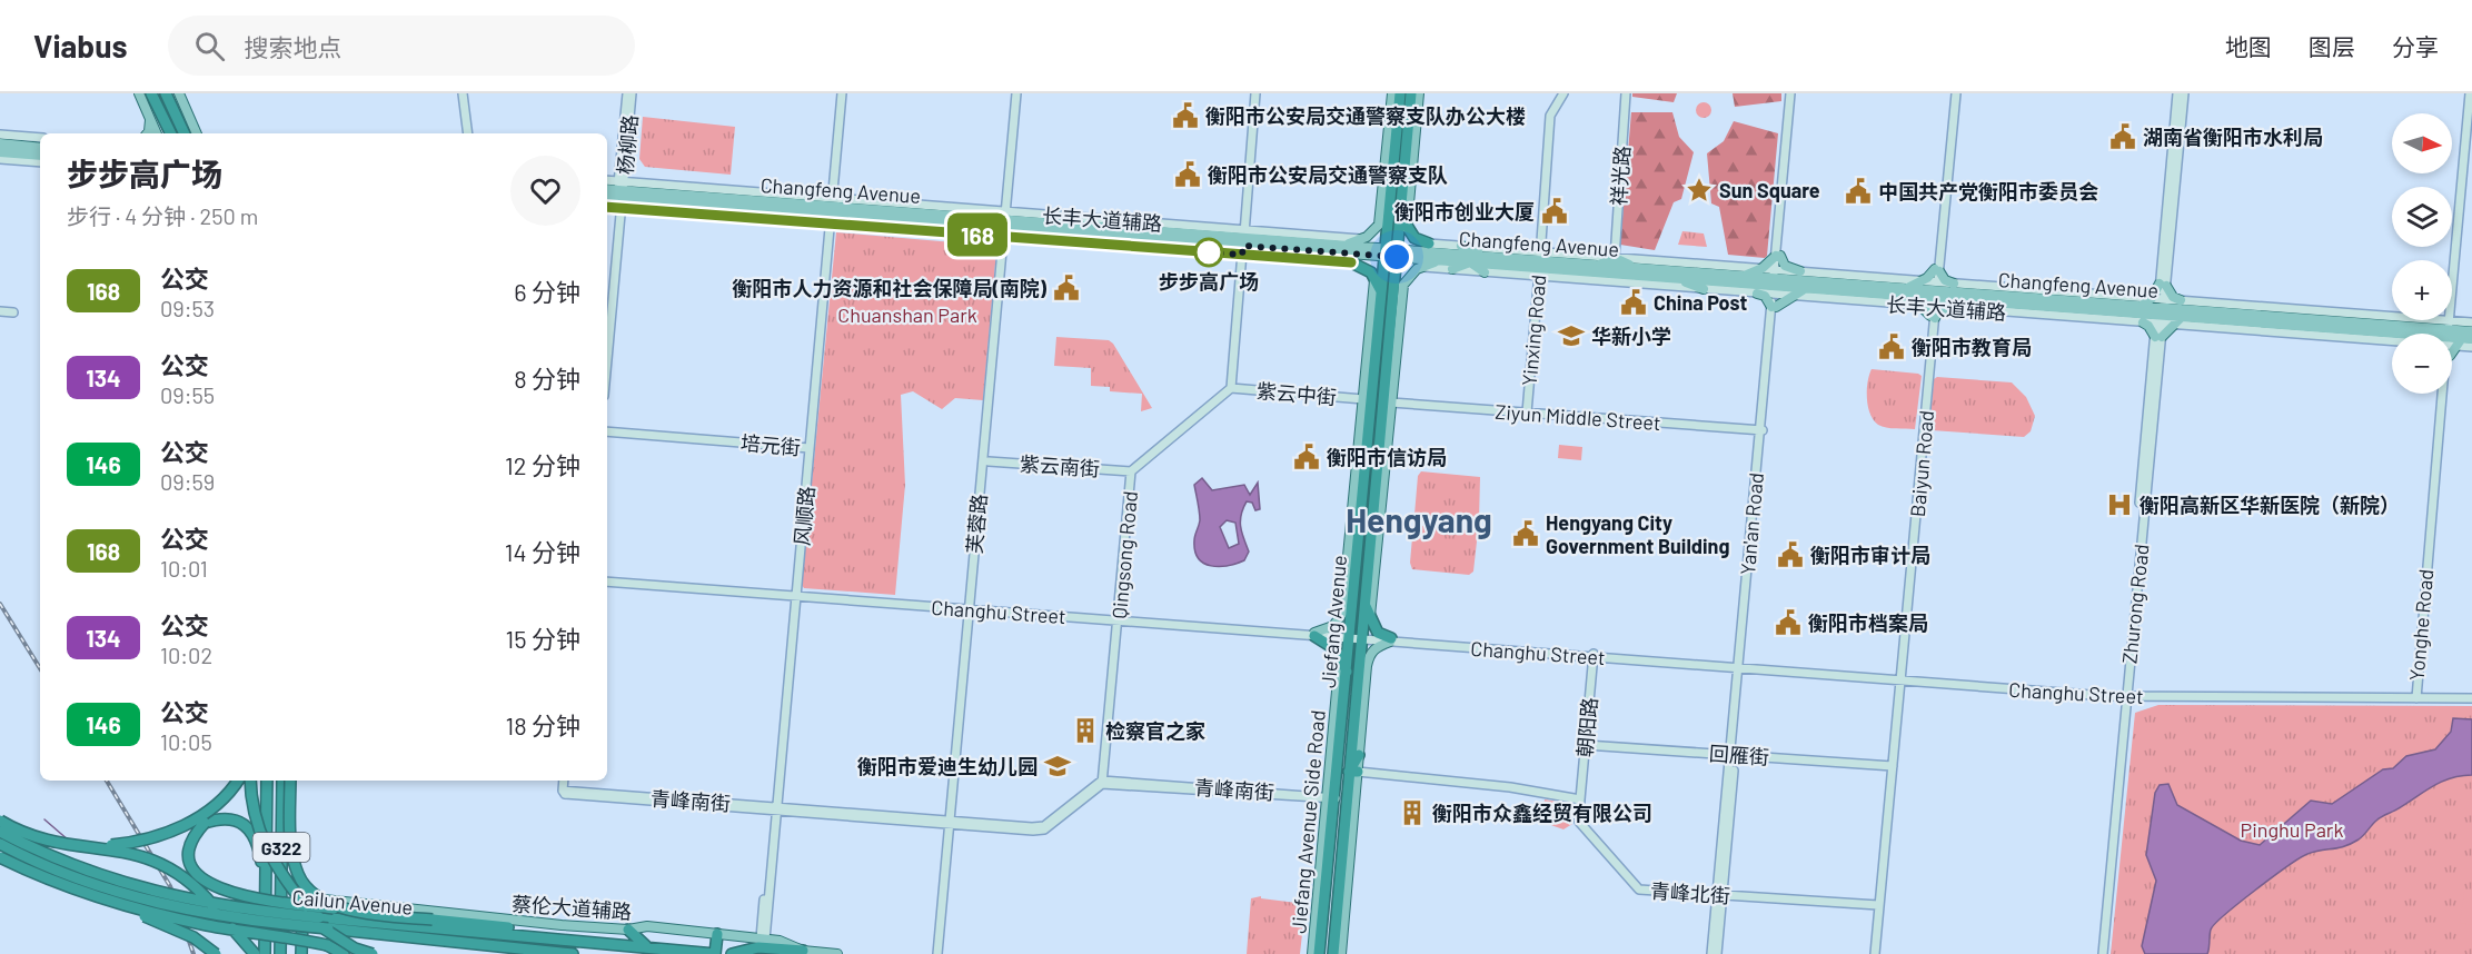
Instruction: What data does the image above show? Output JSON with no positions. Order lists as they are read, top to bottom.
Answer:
{
  "streets": {
    "highway": ["Jiefang Avenue", "G322", "Cailun Avenue"],
    "main road": ["Changfeng Avenue", "Jiefang Avenue Side Road", "蔡伦大道辅路"],
    "street": [
      "杨柳路",
      "祥光路",
      "长丰大道辅路",
      "Yinxing Road",
      "紫云中街",
      "Ziyun Middle Street",
      "培元街",
      "Baiyun Road",
      "紫云南街",
      "风顺路",
      "芙蓉路",
      "Yan'an Road",
      "Qingsong Road",
      "Zhurong Road",
      "Changhu Street",
      "Yonghe Road",
      "朝阳路",
      "回雁街",
      "青峰南街",
      "青峰北街"
    ]
  },
  "crossings": [
    ["杨柳路", "Changfeng Avenue"],
    ["Changfeng Avenue", "长丰大道辅路"],
    ["Changfeng Avenue", "Yinxing Road"],
    ["Changfeng Avenue", "Baiyun Road"],
    ["Changfeng Avenue", "风顺路"],
    ["Changfeng Avenue", "芙蓉路"],
    ["Changfeng Avenue", "Yan'an Road"],
    ["Changfeng Avenue", "Zhurong Road"],
    ["Changfeng Avenue", "Jiefang Avenue"],
    ["长丰大道辅路", "Yan'an Road"],
    ["长丰大道辅路", "Zhurong Road"],
    ["Yinxing Road", "Ziyun Middle Street"],
    ["紫云中街", "Qingsong Road"],
    ["紫云中街", "Jiefang Avenue"],
    ["Ziyun Middle Street", "Yan'an Road"],
    ["培元街", "风顺路"],
    ["Baiyun Road", "Changhu Street"],
    ["Baiyun Road", "回雁街"],
    ["Baiyun Road", "青峰北街"],
    ["紫云南街", "Qingsong Road"],
    ["风顺路", "Changhu Street"],
    ["风顺路", "青峰南街"],
    ["风顺路", "蔡伦大道辅路"],
    ["芙蓉路", "Changhu Street"],
    ["芙蓉路", "青峰南街"],
    ["Yan'an Road", "Changhu Street"],
    ["Yan'an Road", "回雁街"],
    ["Yan'an Road", "青峰北街"],
    ["Qingsong Road", "Changhu Street"],
    ["Qingsong Road", "青峰南街"],
    ["Zhurong Road", "Changhu Street"],
    ["Changhu Street", "Jiefang Avenue"],
    ["Changhu Street", "Yonghe Road"],
    ["Changhu Street", "朝阳路"],
    ["Jiefang Avenue", "青峰南街"],
    ["Jiefang Avenue", "Jiefang Avenue Side Road"],
    ["朝阳路", "回雁街"],
    ["朝阳路", "青峰北街"],
    ["青峰南街", "Jiefang Avenue Side Road"]
  ],
  "districts": ["Hengyang"],
  "parks": ["Chuanshan Park", "Pinghu Park"],
  "places": {
    "public building": [
      "衡阳市公安局交通警察支队办公大楼",
      "湖南省衡阳市水利局",
      "衡阳市公安局交通警察支队",
      "中国共产党衡阳市委员会",
      "衡阳市创业大厦",
      "衡阳市人力资源和社会保障局(南院)",
      "China Post",
      "衡阳市教育局",
      "衡阳市信访局",
      "Hengyang City Government Building",
      "衡阳市审计局",
      "衡阳市档案局"
    ],
    "place": ["Sun Square"],
    "other": ["步步高广场"],
    "school or university": ["华新小学", "衡阳市爱迪生幼儿园"],
    "hospital": ["衡阳高新区华新医院（新院）"],
    "building": ["检察官之家", "衡阳市众鑫经贸有限公司"]
  },
  "lines": ["bus line 168"],
  "north": "right",
  "page": {
    "header": "Viabus",
    "search": "搜索地点",
    "nav": ["地图", "图层", "分享"],
    "on_map": "168",
    "map_buttons": ["+", "−"],
    "heading": ["步步高广场", "步行 · 4 分钟 · 250 m"],
    "list": [
      {
        "mark": "168",
        "name": "公交",
        "note": "09:53",
        "value": "6 分钟"
      },
      {
        "mark": "134",
        "name": "公交",
        "note": "09:55",
        "value": "8 分钟"
      },
      {
        "mark": "146",
        "name": "公交",
        "note": "09:59",
        "value": "12 分钟"
      },
      {
        "mark": "168",
        "name": "公交",
        "note": "10:01",
        "value": "14 分钟"
      },
      {
        "mark": "134",
        "name": "公交",
        "note": "10:02",
        "value": "15 分钟"
      },
      {
        "mark": "146",
        "name": "公交",
        "note": "10:05",
        "value": "18 分钟"
      }
    ]
  }
}
